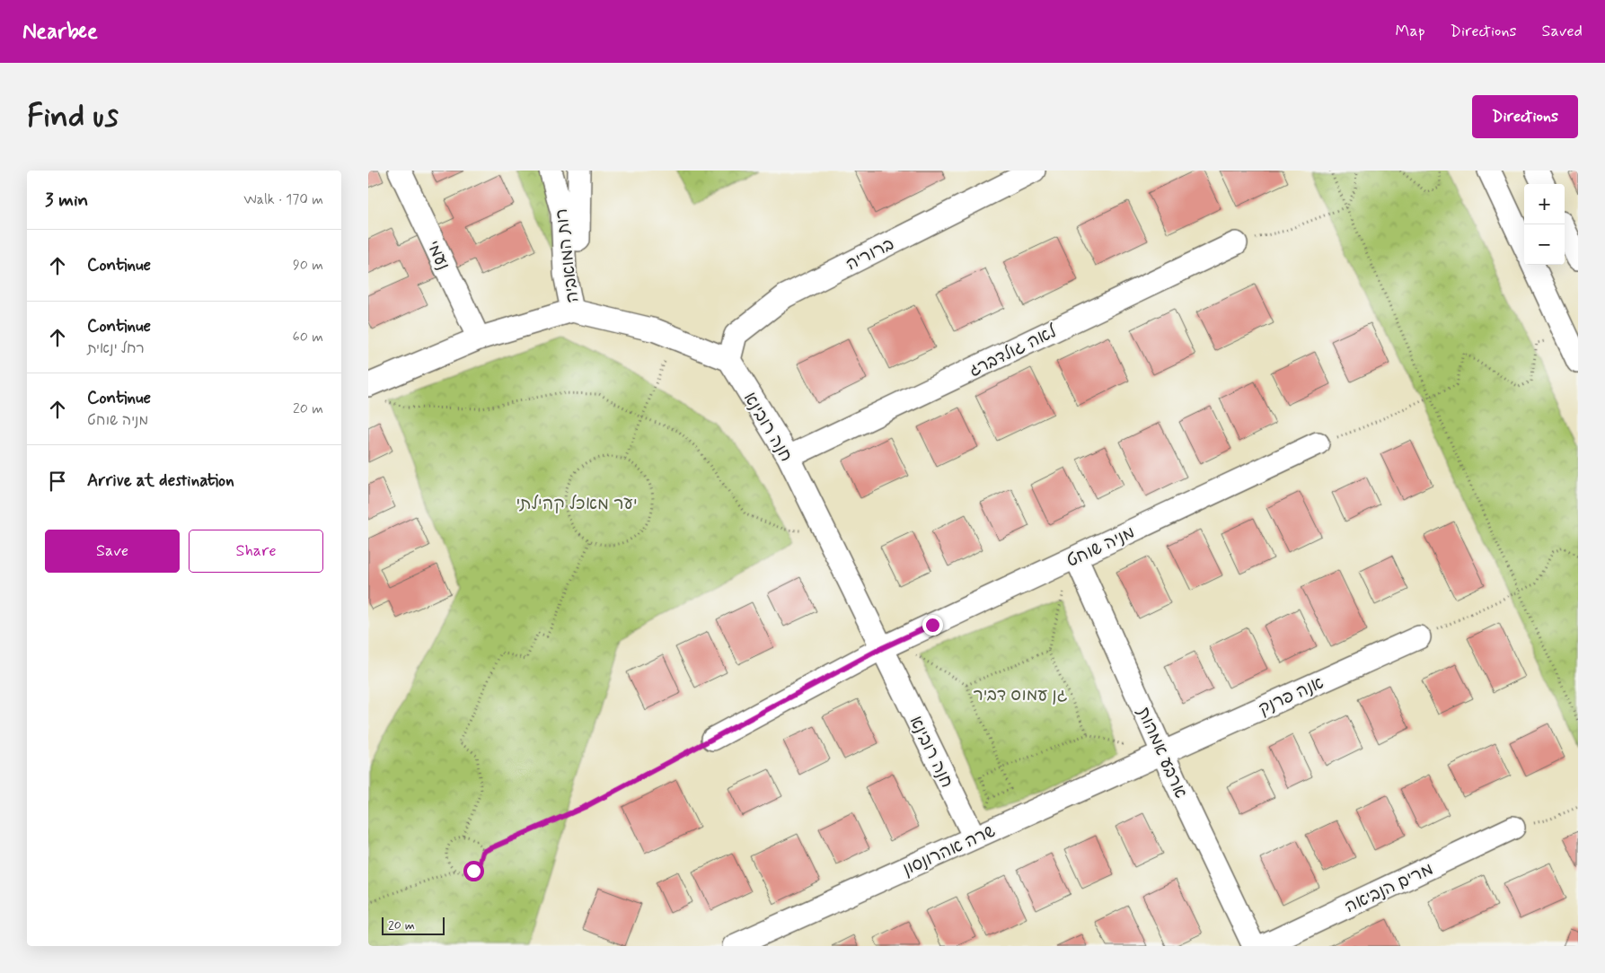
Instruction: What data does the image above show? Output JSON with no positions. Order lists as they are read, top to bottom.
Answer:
{
  "streets": {
    "street": [
      "ברוריה",
      "נעמי",
      "רות המואביה",
      "לאה גולדברג",
      "חנה רובינא",
      "מניה שוחט",
      "אנה פרנק",
      "ארבע אמהות",
      "שרה אהרונסון",
      "מרים הנביאה"
    ]
  },
  "crossings": [
    ["ברוריה", "חנה רובינא"],
    ["לאה גולדברג", "חנה רובינא"],
    ["חנה רובינא", "מניה שוחט"],
    ["חנה רובינא", "שרה אהרונסון"],
    ["מניה שוחט", "ארבע אמהות"],
    ["אנה פרנק", "ארבע אמהות"],
    ["אנה פרנק", "שרה אהרונסון"],
    ["ארבע אמהות", "שרה אהרונסון"]
  ],
  "parks": ["יער מאכל קהילתי", "גן עמוס דביר"],
  "scale_bar": "20 m",
  "page": {
    "header": "Nearbee",
    "nav": ["Map", "Directions", "Saved"],
    "buttons": [
      "Directions",
      ["Save", "Share"]
    ],
    "title": "Find us",
    "heading": ["3 min", "Walk · 170 m"],
    "map_buttons": ["+", "−"],
    "list": [
      ["Continue", "90 m"],
      ["Continue", "רחל ינאית", "60 m"],
      ["Continue", "מניה שוחט", "20 m"],
      "Arrive at destination"
    ],
    "scale": "20 m"
  }
}
